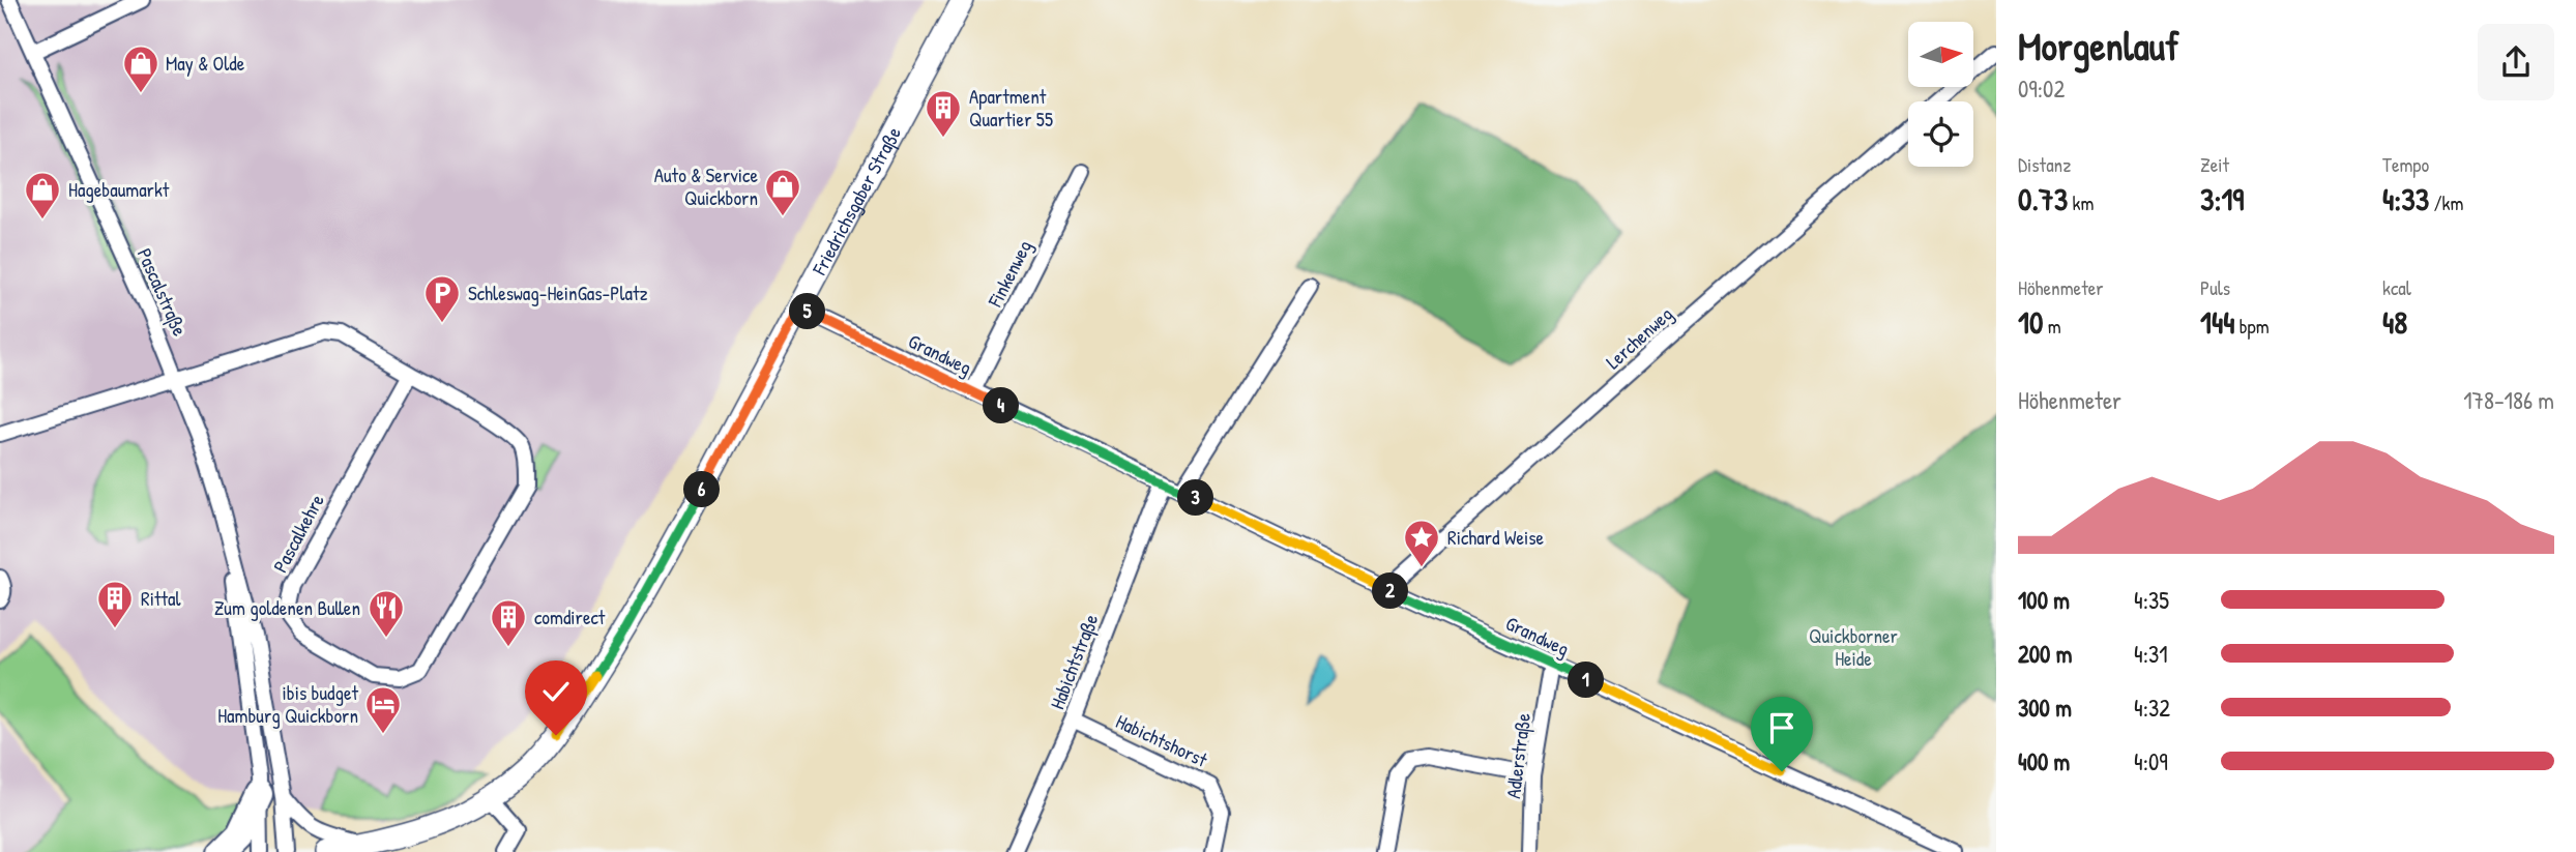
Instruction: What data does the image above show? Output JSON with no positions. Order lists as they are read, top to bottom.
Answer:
{
  "streets": {
    "main road": ["Friedrichsgaber Straße"],
    "street": [
      "Finkenweg",
      "Pascalstraße",
      "Lerchenweg",
      "Grandweg",
      "Pascalkehre",
      "Habichtstraße",
      "Habichtshorst",
      "Adlerstraße"
    ]
  },
  "crossings": [
    ["Friedrichsgaber Straße", "Pascalstraße"],
    ["Friedrichsgaber Straße", "Grandweg"],
    ["Finkenweg", "Grandweg"],
    ["Lerchenweg", "Grandweg"],
    ["Grandweg", "Habichtstraße"],
    ["Grandweg", "Adlerstraße"],
    ["Habichtstraße", "Habichtshorst"]
  ],
  "parks": ["Quickborner Heide"],
  "places": {
    "shop": ["May & Olde", "Auto & Service Quickborn", "Hagebaumarkt"],
    "building": ["Apartment Quartier 55", "Rittal", "comdirect"],
    "parking": ["Schleswag-HeinGas-Platz"],
    "place": ["Richard Weise"],
    "restaurant": ["Zum goldenen Bullen"],
    "hotel": ["ibis budget Hamburg Quickborn"]
  },
  "north": "right",
  "page": {
    "heading": ["Morgenlauf", "09:02"],
    "stats": [
      ["Distanz", "0.73 km"],
      ["Zeit", "3:19"],
      ["Tempo", "4:33 /km"],
      ["Höhenmeter", "10 m"],
      ["Puls", "144 bpm"],
      ["kcal", "48"]
    ],
    "pins": [
      "5",
      "4",
      "6",
      "3",
      "2",
      "1"
    ],
    "chart": ["Höhenmeter", "178–186 m"],
    "list": [
      {
        "name": "100 m",
        "note": "4:35"
      },
      {
        "name": "200 m",
        "note": "4:31"
      },
      {
        "name": "300 m",
        "note": "4:32"
      },
      {
        "name": "400 m",
        "note": "4:09"
      }
    ]
  }
}
